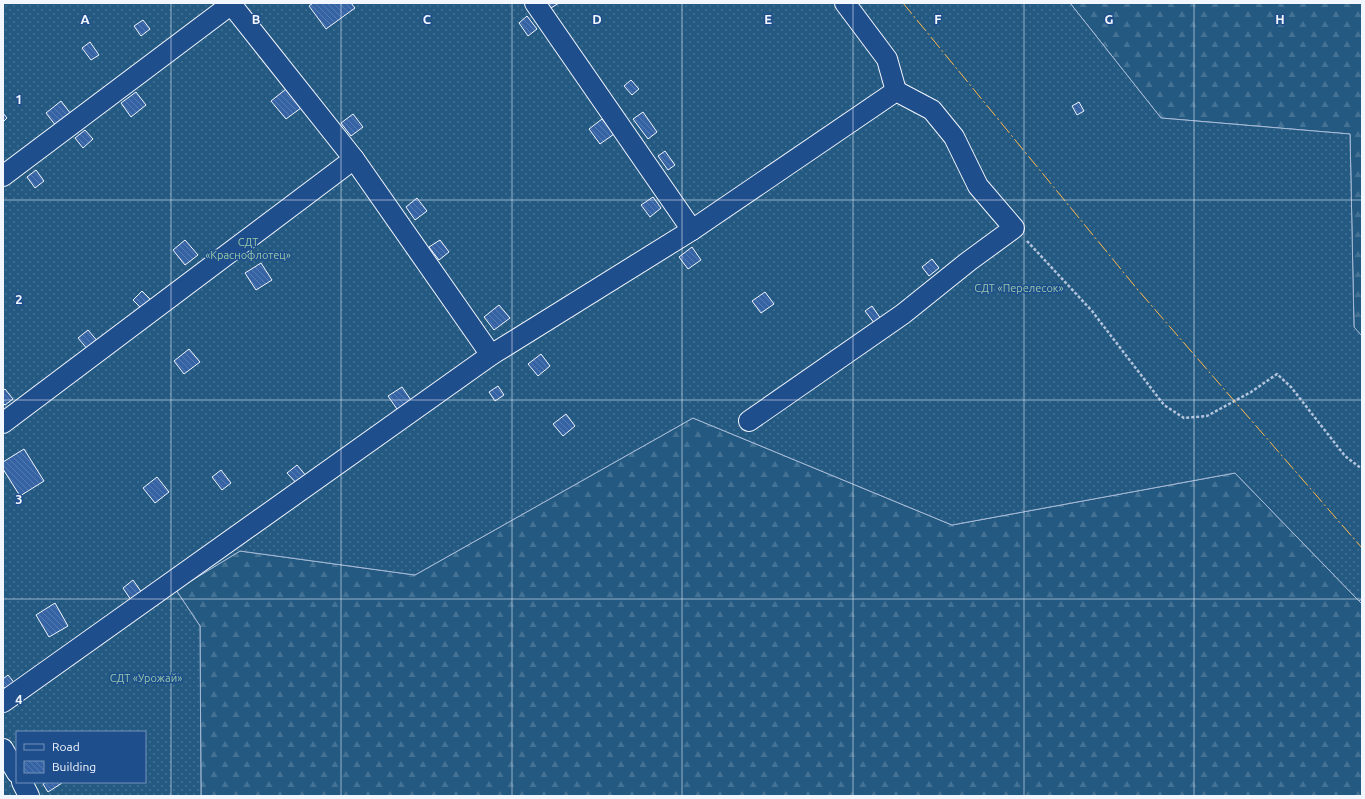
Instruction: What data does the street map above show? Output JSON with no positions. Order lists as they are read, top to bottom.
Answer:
{
  "parks": ["СДТ «Краснофлотец»", "СДТ «Перелесок»", "СДТ «Урожай»"],
  "legend": ["Road", "Building"],
  "grid": {
    "columns": [
      "A",
      "B",
      "C",
      "D",
      "E",
      "F",
      "G",
      "H"
    ],
    "rows": [
      "1",
      "2",
      "3",
      "4"
    ]
  }
}
